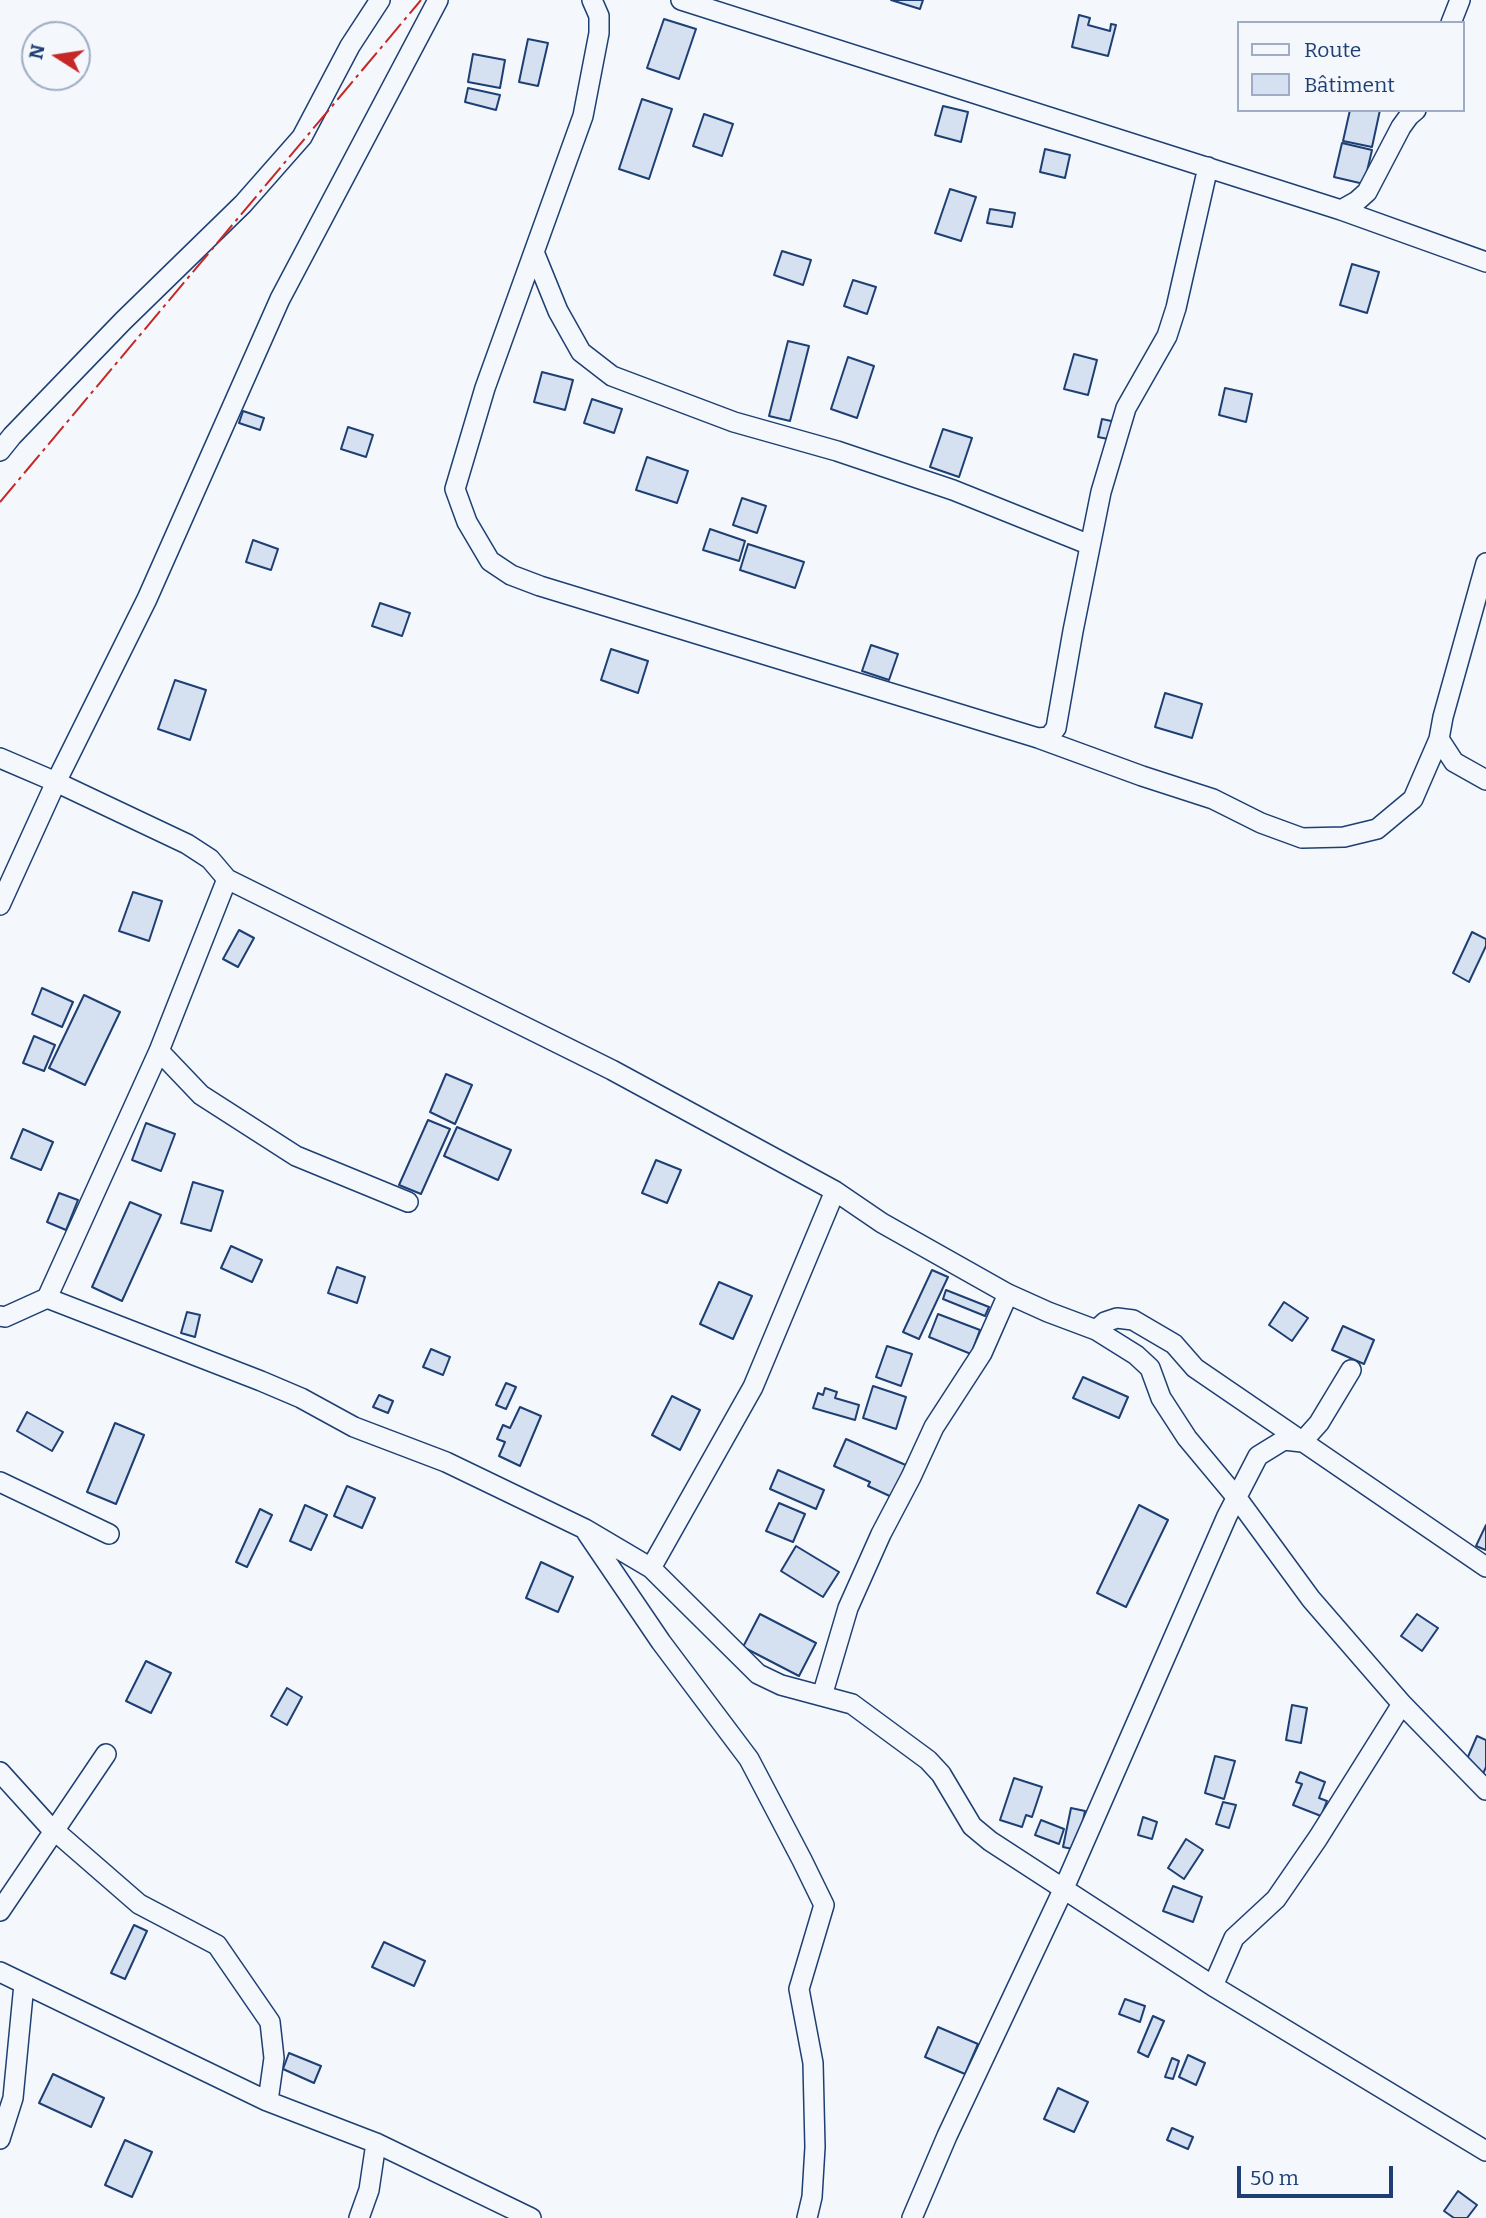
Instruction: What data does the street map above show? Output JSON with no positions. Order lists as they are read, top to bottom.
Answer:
{
  "legend": ["Route", "Bâtiment"],
  "scale_bar": "50 m",
  "north": "left"
}
